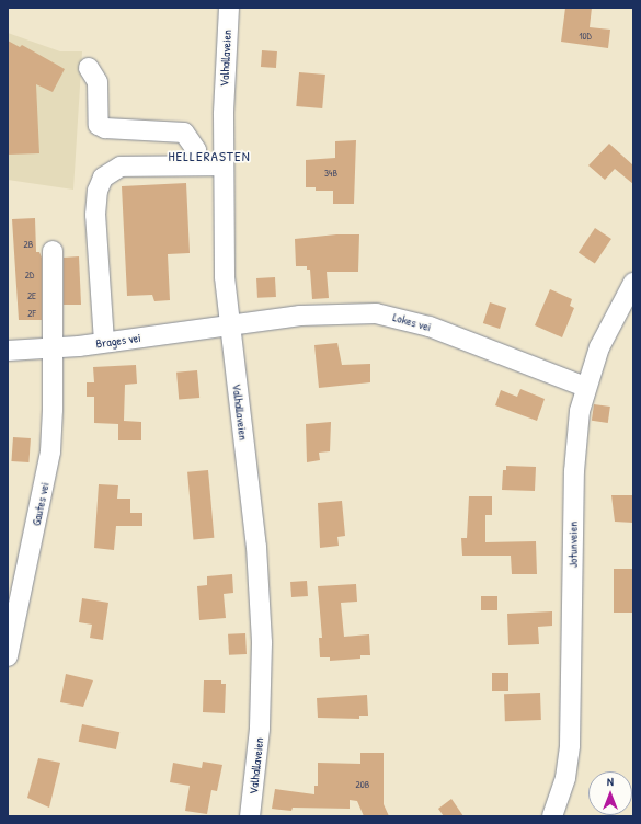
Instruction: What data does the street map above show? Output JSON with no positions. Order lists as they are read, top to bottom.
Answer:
{
  "streets": {
    "street": [
      "Valhallaveien",
      "Lokes vei",
      "Brages vei",
      "Gautes vei",
      "Jotunveien"
    ]
  },
  "crossings": [
    ["Valhallaveien", "Lokes vei"],
    ["Valhallaveien", "Brages vei"],
    ["Lokes vei", "Brages vei"],
    ["Lokes vei", "Jotunveien"],
    ["Brages vei", "Gautes vei"]
  ],
  "districts": ["HELLERASTEN"],
  "house_numbers": [
    "10D",
    "34B",
    "2B",
    "2D",
    "2E",
    "2F",
    "20B"
  ],
  "north": "top"
}
